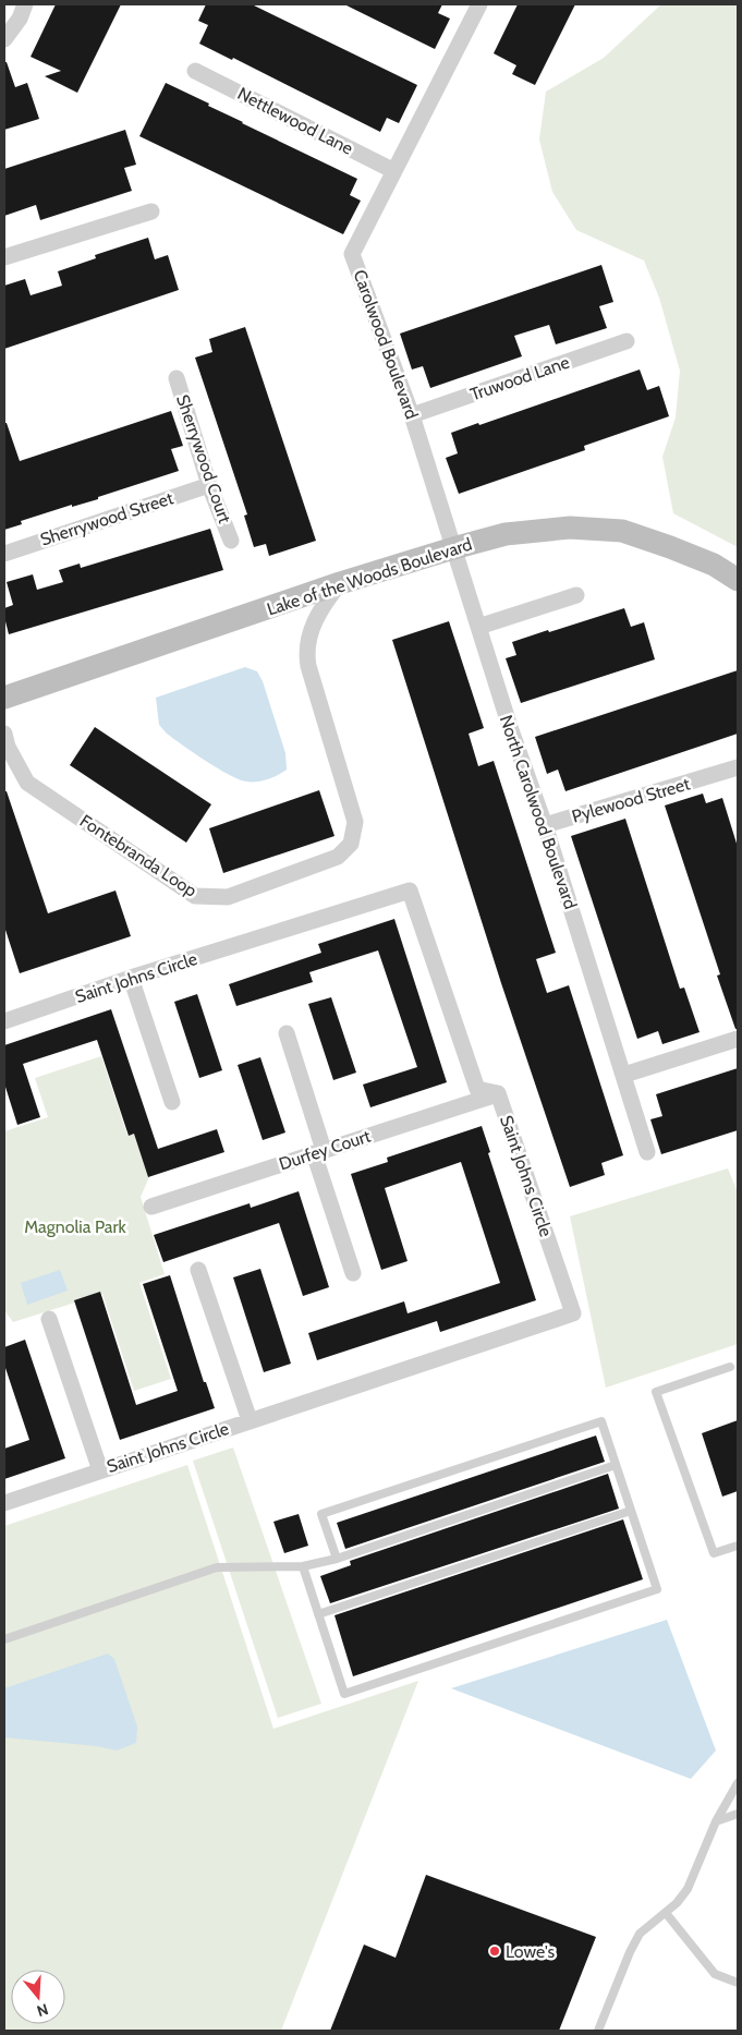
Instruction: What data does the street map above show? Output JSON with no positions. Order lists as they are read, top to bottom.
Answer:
{
  "streets": {
    "street": [
      "Nettlewood Lane",
      "Carolwood Boulevard",
      "Truwood Lane",
      "Sherrywood Court",
      "Sherrywood Street",
      "Lake of the Woods Boulevard",
      "Pylewood Street",
      "North Carolwood Boulevard",
      "Fontebranda Loop",
      "Saint Johns Circle",
      "Durfey Court"
    ]
  },
  "crossings": [
    ["Nettlewood Lane", "Carolwood Boulevard"],
    ["Carolwood Boulevard", "Truwood Lane"],
    ["Carolwood Boulevard", "Lake of the Woods Boulevard"],
    ["Carolwood Boulevard", "North Carolwood Boulevard"],
    ["Sherrywood Court", "Sherrywood Street"],
    ["Lake of the Woods Boulevard", "North Carolwood Boulevard"],
    ["Lake of the Woods Boulevard", "Fontebranda Loop"],
    ["Pylewood Street", "North Carolwood Boulevard"],
    ["Saint Johns Circle", "Durfey Court"]
  ],
  "parks": ["Magnolia Park"],
  "places": ["Lowe's"],
  "north": "bottom"
}
